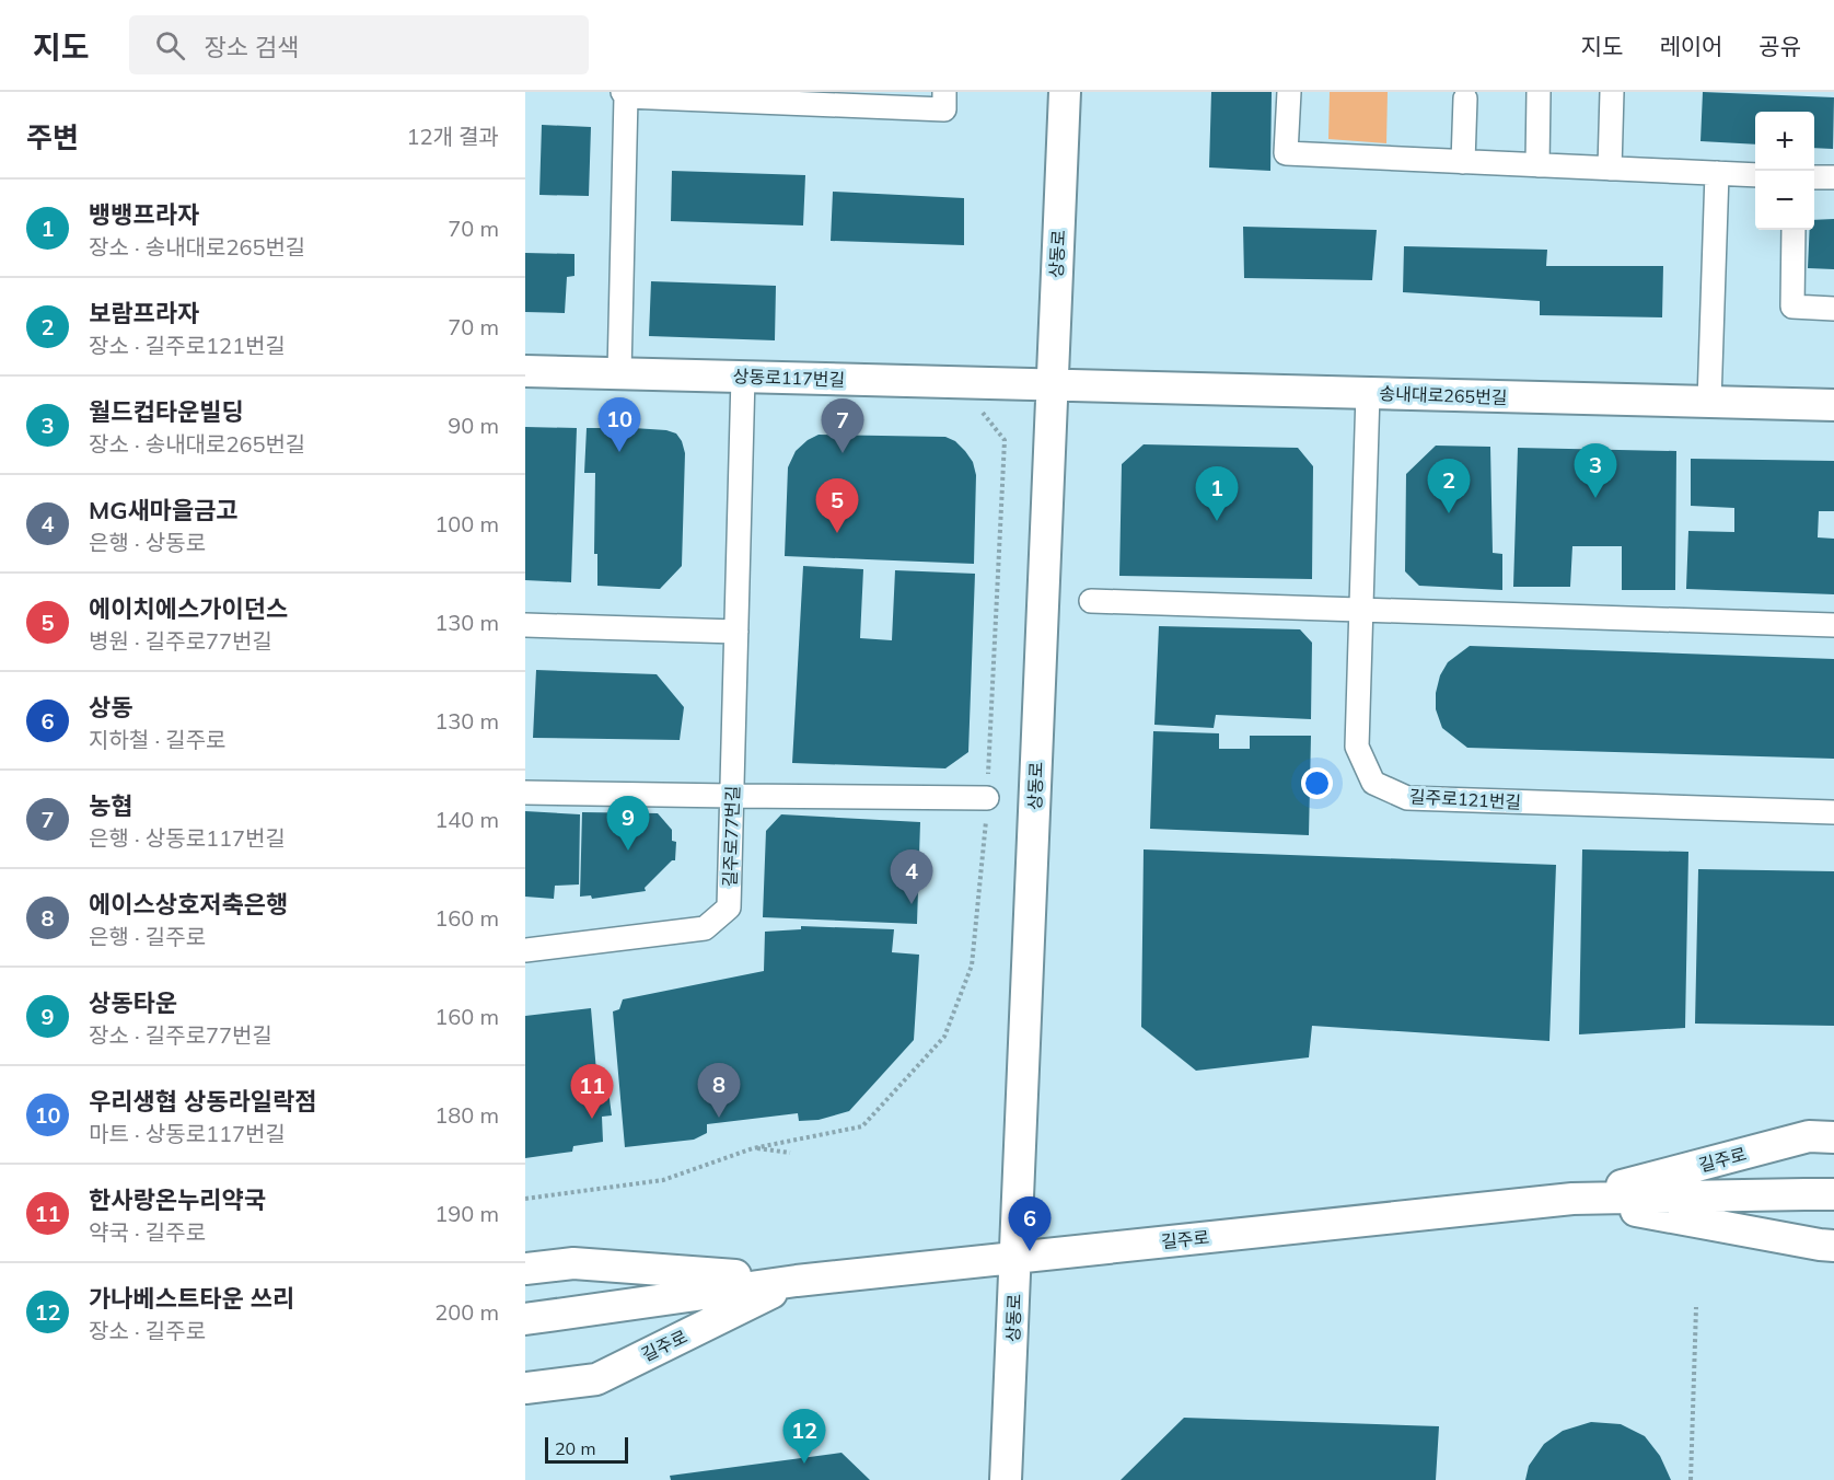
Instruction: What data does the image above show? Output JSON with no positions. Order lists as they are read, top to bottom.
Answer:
{
  "streets": {
    "street": [
      "상동로",
      "상동로117번길",
      "송내대로265번길",
      "길주로121번길",
      "길주로77번길",
      "길주로"
    ]
  },
  "crossings": [
    ["상동로", "상동로117번길"],
    ["상동로", "송내대로265번길"],
    ["상동로", "길주로"],
    ["상동로117번길", "송내대로265번길"],
    ["상동로117번길", "길주로77번길"],
    ["송내대로265번길", "길주로121번길"]
  ],
  "scale_bar": "20 m",
  "page": {
    "header": "지도",
    "search": "장소 검색",
    "nav": ["지도", "레이어", "공유"],
    "heading": ["주변", "12개 결과"],
    "map_buttons": ["+", "−"],
    "list": [
      {
        "mark": "1",
        "name": "뱅뱅프라자",
        "note": "장소 · 송내대로265번길",
        "value": "70 m"
      },
      {
        "mark": "2",
        "name": "보람프라자",
        "note": "장소 · 길주로121번길",
        "value": "70 m"
      },
      {
        "mark": "3",
        "name": "월드컵타운빌딩",
        "note": "장소 · 송내대로265번길",
        "value": "90 m"
      },
      {
        "mark": "4",
        "name": "MG새마을금고",
        "note": "은행 · 상동로",
        "value": "100 m"
      },
      {
        "mark": "5",
        "name": "에이치에스가이던스",
        "note": "병원 · 길주로77번길",
        "value": "130 m"
      },
      {
        "mark": "6",
        "name": "상동",
        "note": "지하철 · 길주로",
        "value": "130 m"
      },
      {
        "mark": "7",
        "name": "농협",
        "note": "은행 · 상동로117번길",
        "value": "140 m"
      },
      {
        "mark": "8",
        "name": "에이스상호저축은행",
        "note": "은행 · 길주로",
        "value": "160 m"
      },
      {
        "mark": "9",
        "name": "상동타운",
        "note": "장소 · 길주로77번길",
        "value": "160 m"
      },
      {
        "mark": "10",
        "name": "우리생협 상동라일락점",
        "note": "마트 · 상동로117번길",
        "value": "180 m"
      },
      {
        "mark": "11",
        "name": "한사랑온누리약국",
        "note": "약국 · 길주로",
        "value": "190 m"
      },
      {
        "mark": "12",
        "name": "가나베스트타운 쓰리",
        "note": "장소 · 길주로",
        "value": "200 m"
      }
    ],
    "pins": [
      "10",
      "7",
      "3",
      "2",
      "1",
      "5",
      "9",
      "4",
      "8",
      "11",
      "6",
      "12"
    ],
    "scale": "20 m"
  }
}
